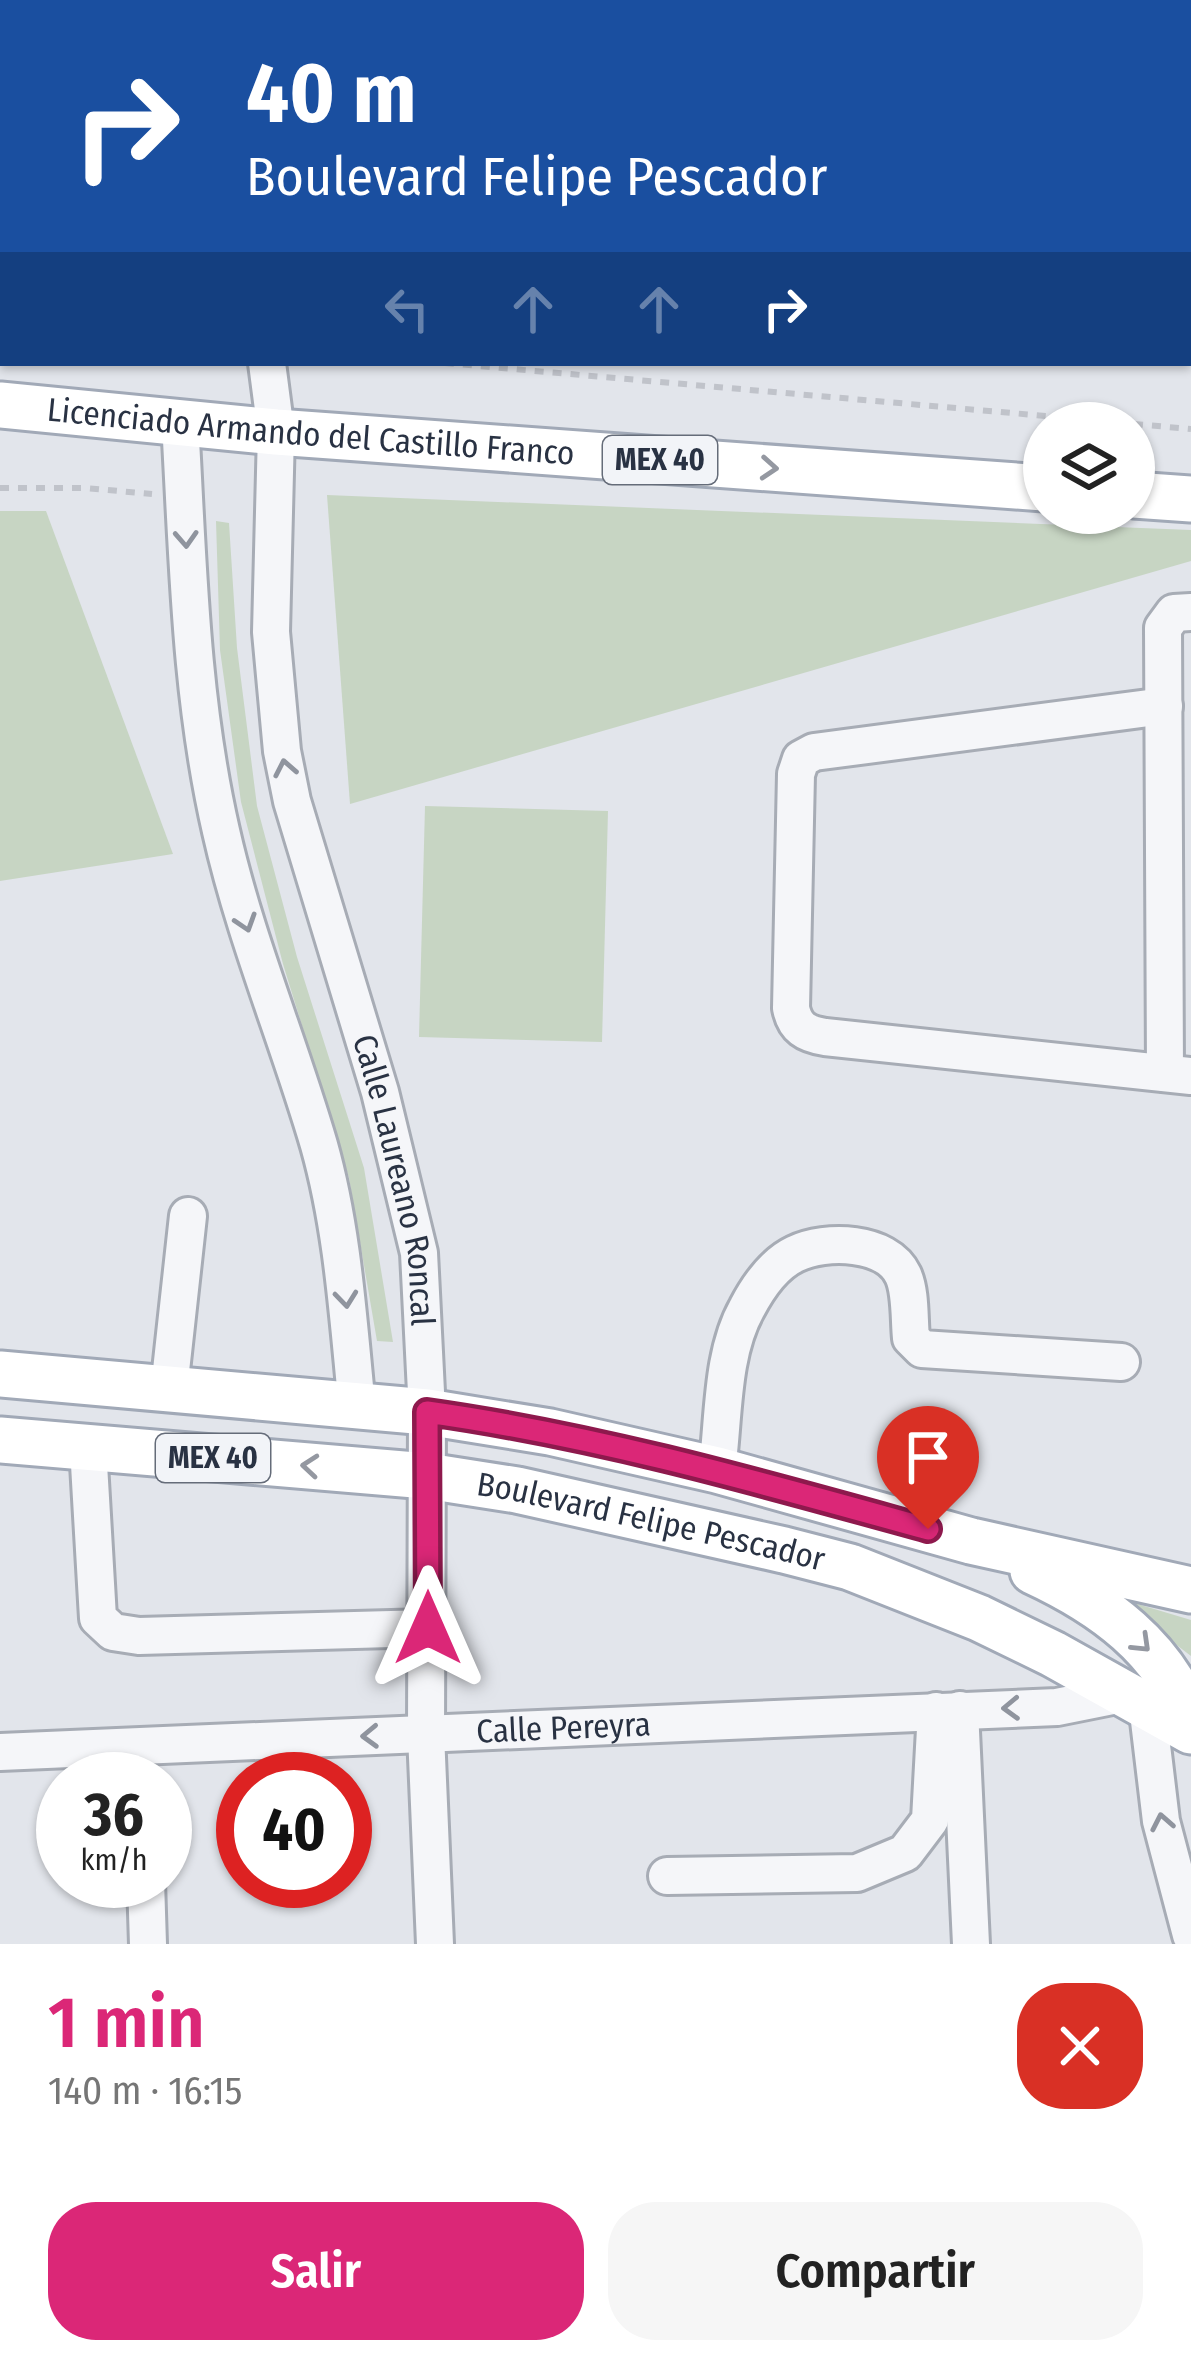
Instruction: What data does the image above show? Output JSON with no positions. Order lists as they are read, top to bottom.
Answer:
{
  "streets": {
    "main road": ["Licenciado Armando del Castillo Franco", "MEX 40", "Boulevard Felipe Pescador"],
    "street": ["Calle Laureano Roncal", "Calle Pereyra"]
  },
  "crossings": [
    ["Licenciado Armando del Castillo Franco", "Calle Laureano Roncal"],
    ["Calle Laureano Roncal", "Boulevard Felipe Pescador"],
    ["Calle Laureano Roncal", "Calle Pereyra"],
    ["Boulevard Felipe Pescador", "Calle Pereyra"]
  ],
  "one_way": ["Licenciado Armando del Castillo Franco", "Calle Pereyra"],
  "page": {
    "turn": ["40 m", "Boulevard Felipe Pescador"],
    "speed": "36 km/h",
    "limit": "40",
    "heading": ["1 min", "140 m · 16:15"],
    "buttons": ["Salir", "Compartir"]
  }
}
